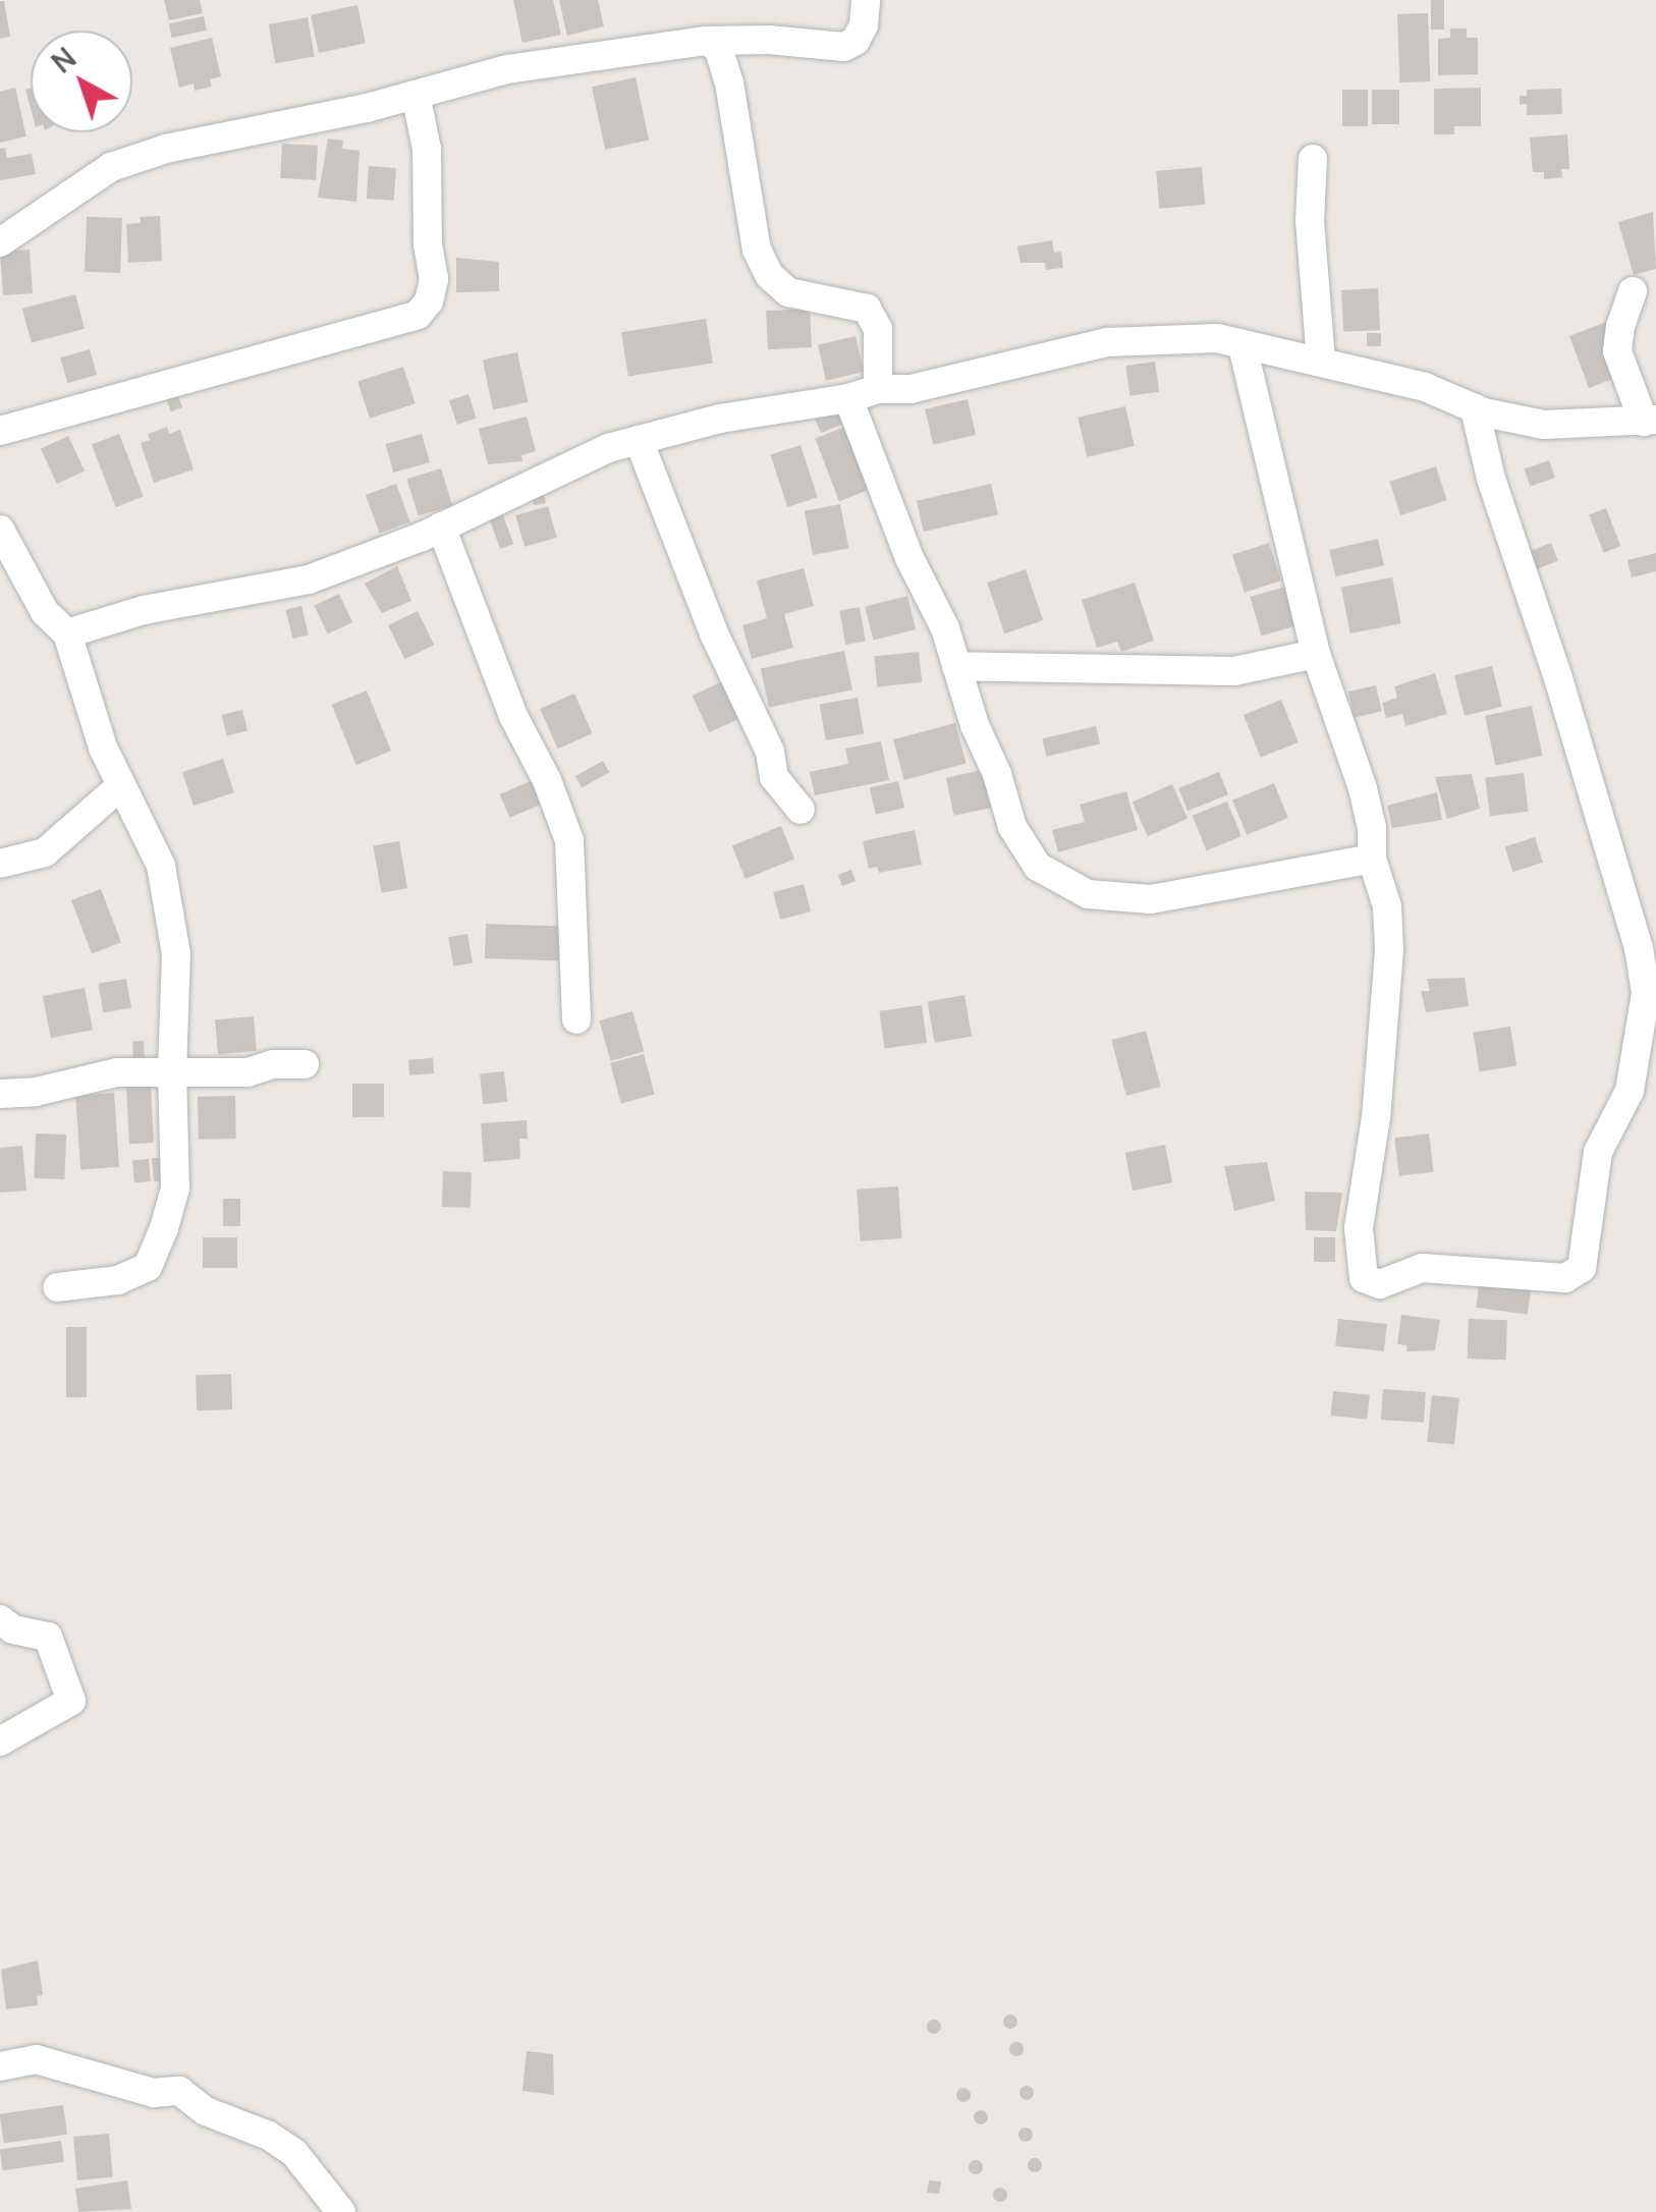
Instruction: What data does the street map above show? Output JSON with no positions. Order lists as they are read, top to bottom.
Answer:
{
  "north": "top left"
}
